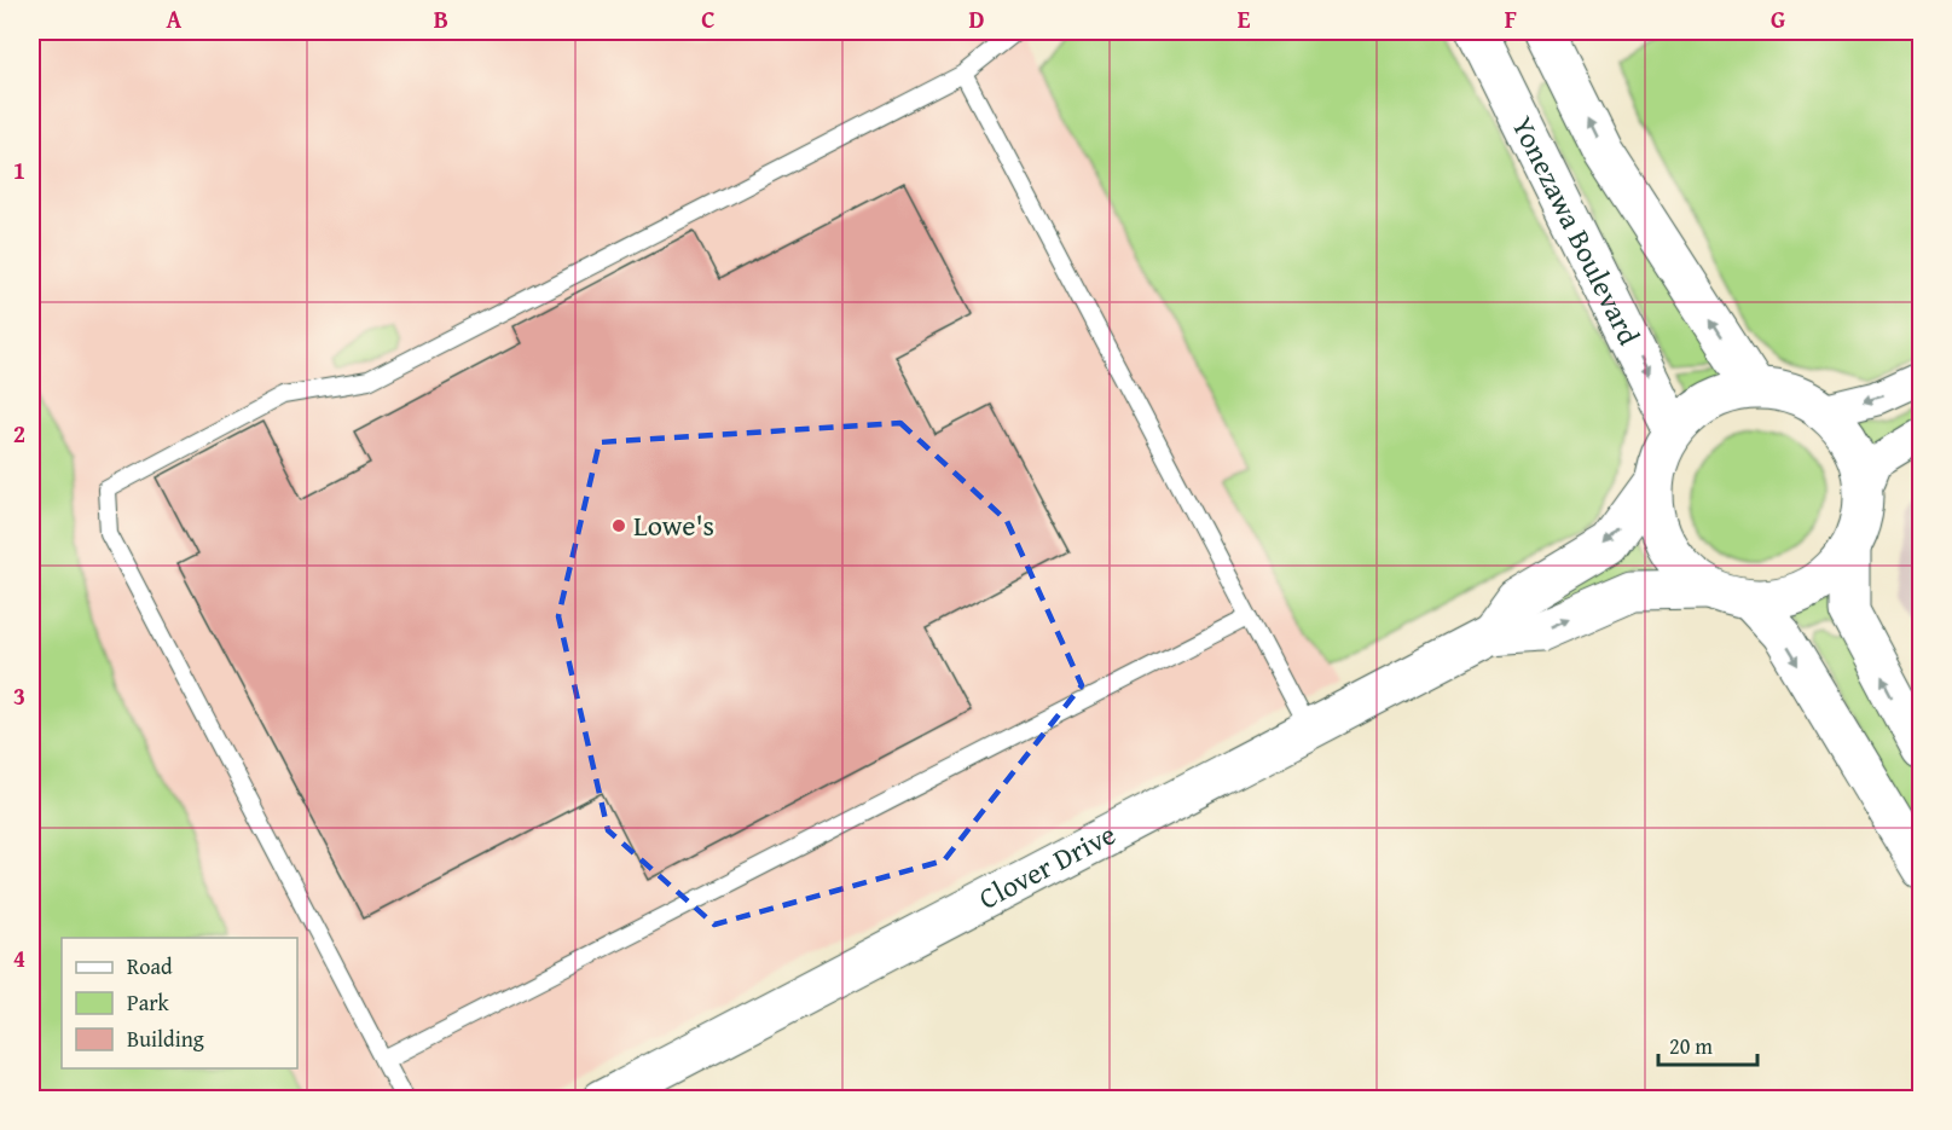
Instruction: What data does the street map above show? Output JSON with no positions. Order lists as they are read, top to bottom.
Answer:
{
  "streets": {
    "street": ["Yonezawa Boulevard", "Clover Drive"]
  },
  "places": ["Lowe's"],
  "legend": ["Road", "Park", "Building"],
  "scale_bar": "20 m",
  "grid": {
    "columns": [
      "A",
      "B",
      "C",
      "D",
      "E",
      "F",
      "G"
    ],
    "rows": [
      "1",
      "2",
      "3",
      "4"
    ]
  }
}
